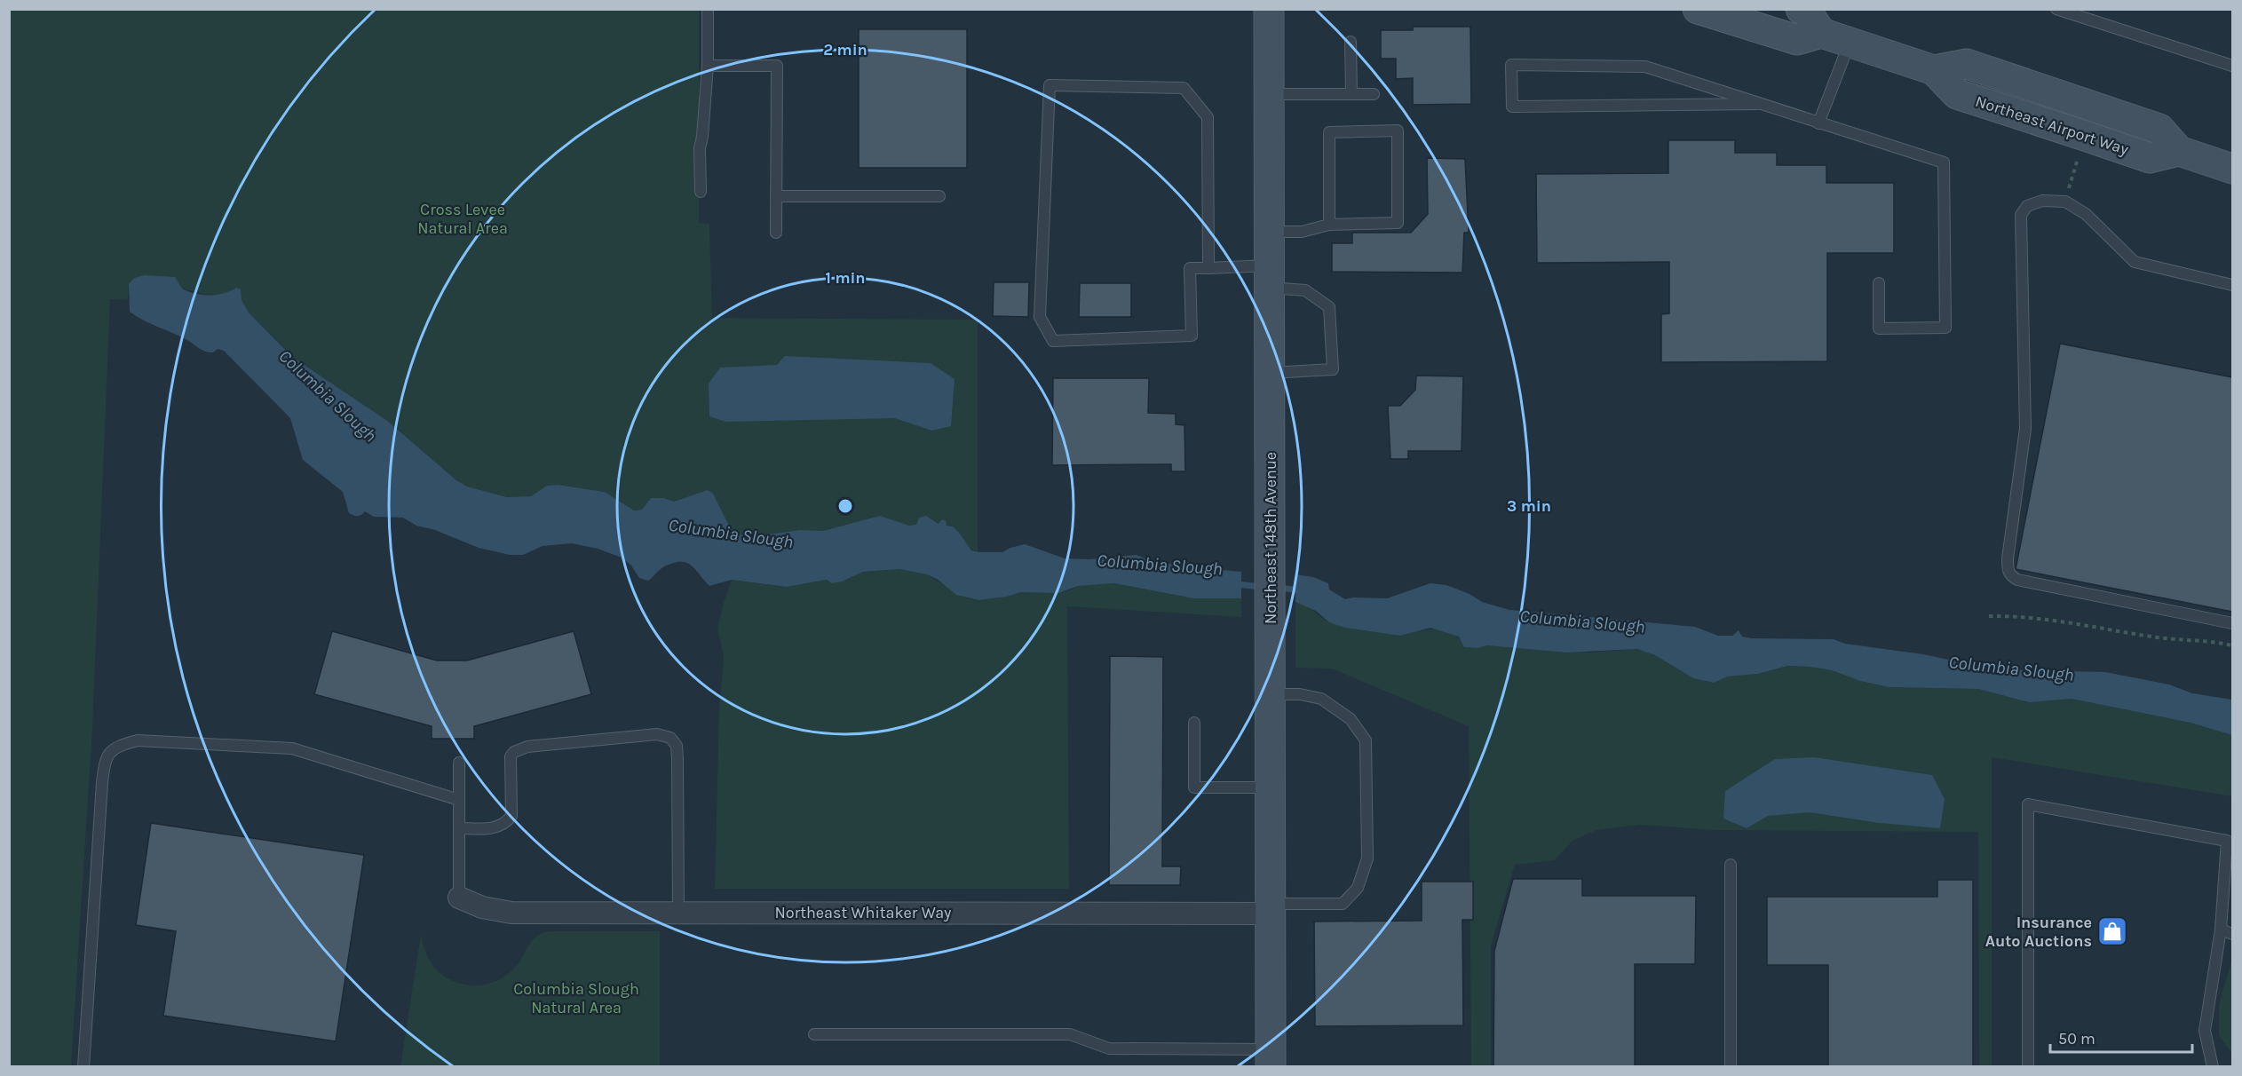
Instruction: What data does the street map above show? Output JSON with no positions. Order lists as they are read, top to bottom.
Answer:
{
  "streets": {
    "street": ["Northeast Airport Way", "Northeast 148th Avenue", "Northeast Whitaker Way"]
  },
  "crossings": [
    ["Northeast 148th Avenue", "Northeast Whitaker Way"]
  ],
  "water": ["Columbia Slough"],
  "parks": ["Cross Levee Natural Area", "Columbia Slough Natural Area"],
  "places": {
    "shop": ["Insurance Auto Auctions"]
  },
  "scale_bar": "50 m",
  "rings": ["2 min", "1 min", "3 min"]
}
